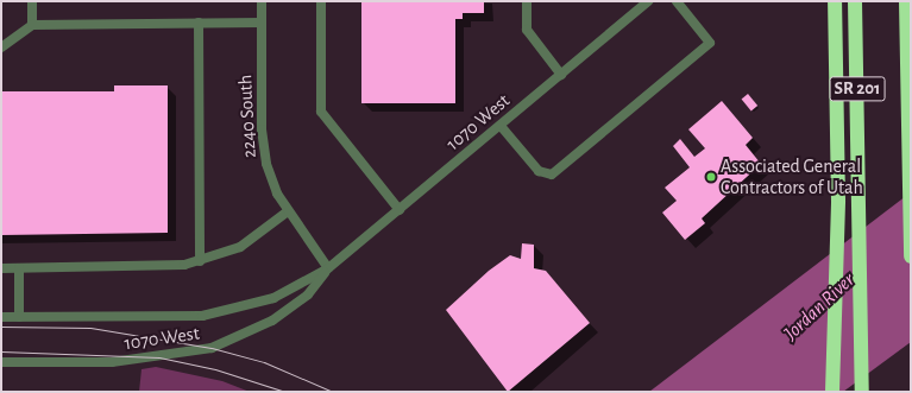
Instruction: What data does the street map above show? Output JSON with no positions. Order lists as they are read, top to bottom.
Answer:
{
  "streets": {
    "highway": ["SR 201"],
    "street": ["2240 South", "1070 West"]
  },
  "crossings": [
    ["2240 South", "1070 West"]
  ],
  "water": ["Jordan River"],
  "places": ["Associated General Contractors of Utah"]
}
